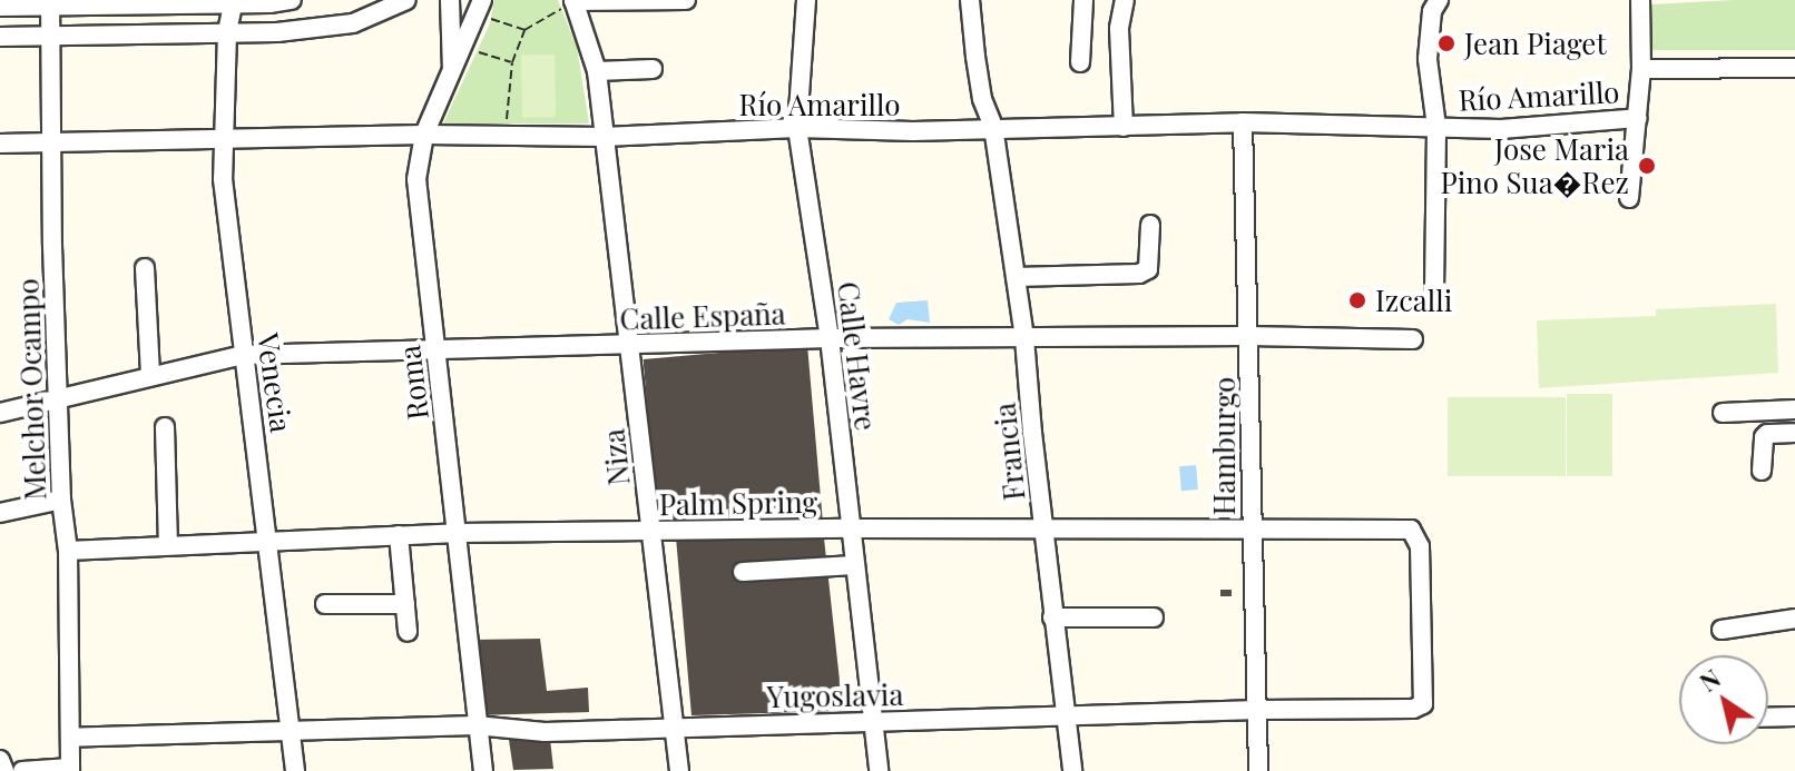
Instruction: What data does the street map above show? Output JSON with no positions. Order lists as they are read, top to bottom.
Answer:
{
  "streets": {
    "street": [
      "Río Amarillo",
      "Calle España",
      "Calle Havre",
      "Venecia",
      "Roma",
      "Melchor Ocampo",
      "Hamburgo",
      "Francia",
      "Niza",
      "Palm Spring",
      "Yugoslavia"
    ]
  },
  "crossings": [
    ["Río Amarillo", "Calle Havre"],
    ["Río Amarillo", "Venecia"],
    ["Río Amarillo", "Roma"],
    ["Río Amarillo", "Melchor Ocampo"],
    ["Río Amarillo", "Hamburgo"],
    ["Río Amarillo", "Francia"],
    ["Río Amarillo", "Niza"],
    ["Calle España", "Calle Havre"],
    ["Calle España", "Venecia"],
    ["Calle España", "Roma"],
    ["Calle España", "Melchor Ocampo"],
    ["Calle España", "Hamburgo"],
    ["Calle España", "Francia"],
    ["Calle España", "Niza"],
    ["Calle Havre", "Palm Spring"],
    ["Calle Havre", "Yugoslavia"],
    ["Venecia", "Palm Spring"],
    ["Venecia", "Yugoslavia"],
    ["Roma", "Palm Spring"],
    ["Roma", "Yugoslavia"],
    ["Melchor Ocampo", "Palm Spring"],
    ["Melchor Ocampo", "Yugoslavia"],
    ["Hamburgo", "Palm Spring"],
    ["Hamburgo", "Yugoslavia"],
    ["Francia", "Palm Spring"],
    ["Francia", "Yugoslavia"],
    ["Niza", "Palm Spring"],
    ["Niza", "Yugoslavia"],
    ["Palm Spring", "Yugoslavia"]
  ],
  "places": ["Jean Piaget", "Jose Maria Pino Sua�Rez", "Izcalli"],
  "north": "top left"
}
